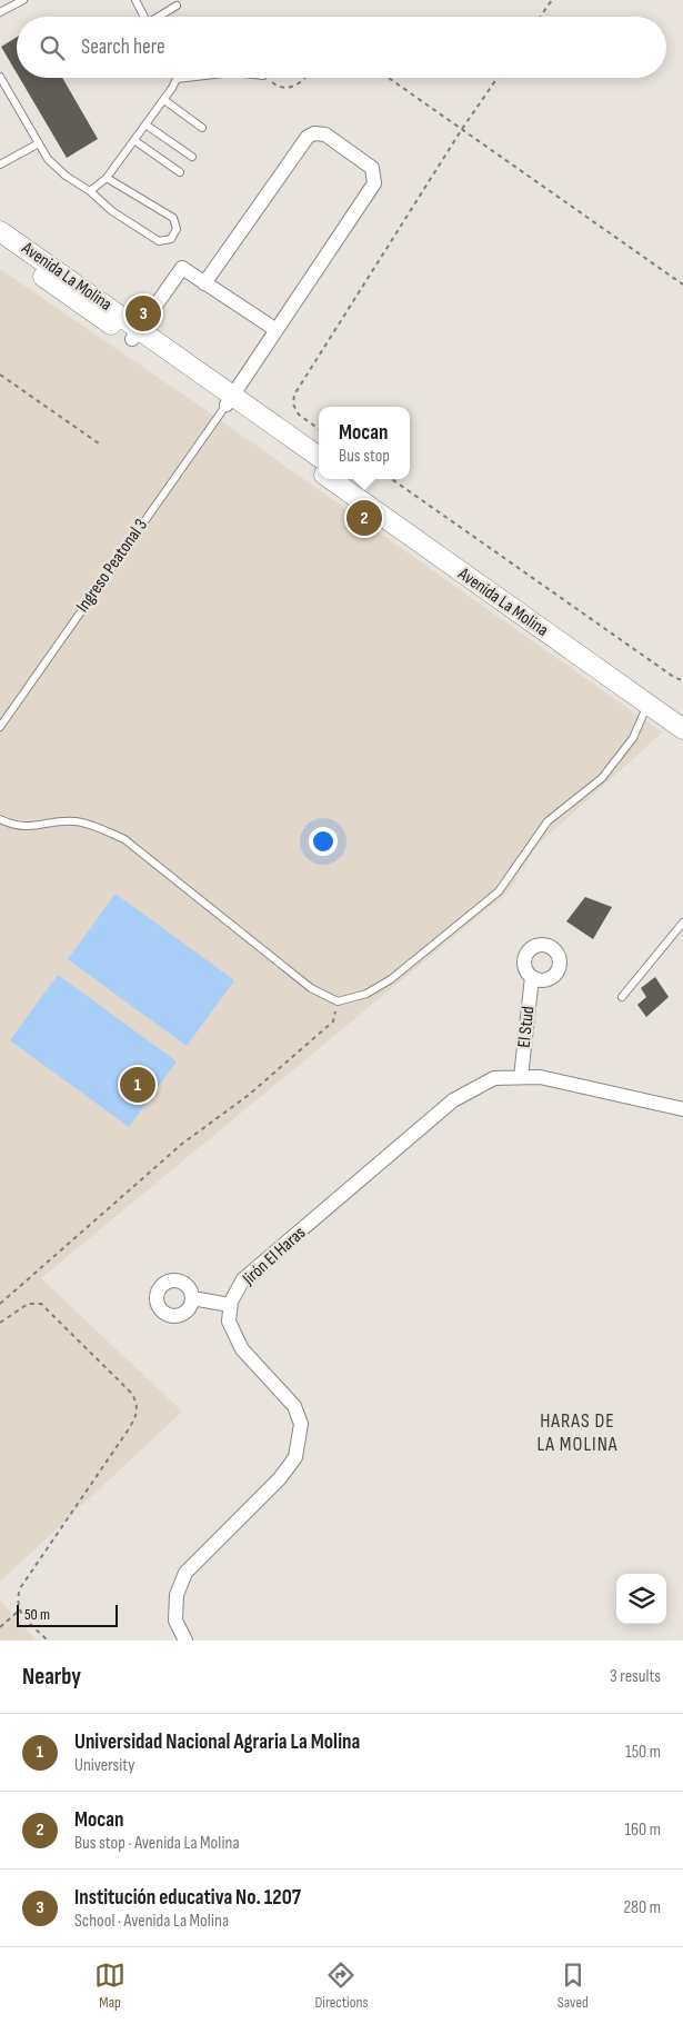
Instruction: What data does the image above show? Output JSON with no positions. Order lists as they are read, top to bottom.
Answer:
{
  "streets": {
    "main road": ["Avenida La Molina"],
    "street": ["El Stud", "Jirón El Haras"],
    "lane": ["Ingreso Peatonal 3"]
  },
  "crossings": [
    ["Avenida La Molina", "Ingreso Peatonal 3"],
    ["El Stud", "Jirón El Haras"]
  ],
  "districts": ["HARAS DE LA MOLINA"],
  "scale_bar": "50 m",
  "page": {
    "search": "Search here",
    "pins": ["3", "2", "1"],
    "popup": ["Mocan", "Bus stop"],
    "scale": "50 m",
    "heading": ["Nearby", "3 results"],
    "list": [
      {
        "mark": "1",
        "name": "Universidad Nacional Agraria La Molina",
        "note": "University",
        "value": "150 m"
      },
      {
        "mark": "2",
        "name": "Mocan",
        "note": "Bus stop · Avenida La Molina",
        "value": "160 m"
      },
      {
        "mark": "3",
        "name": "Institución educativa No. 1207",
        "note": "School · Avenida La Molina",
        "value": "280 m"
      }
    ],
    "nav": ["Map", "Directions", "Saved"]
  }
}
